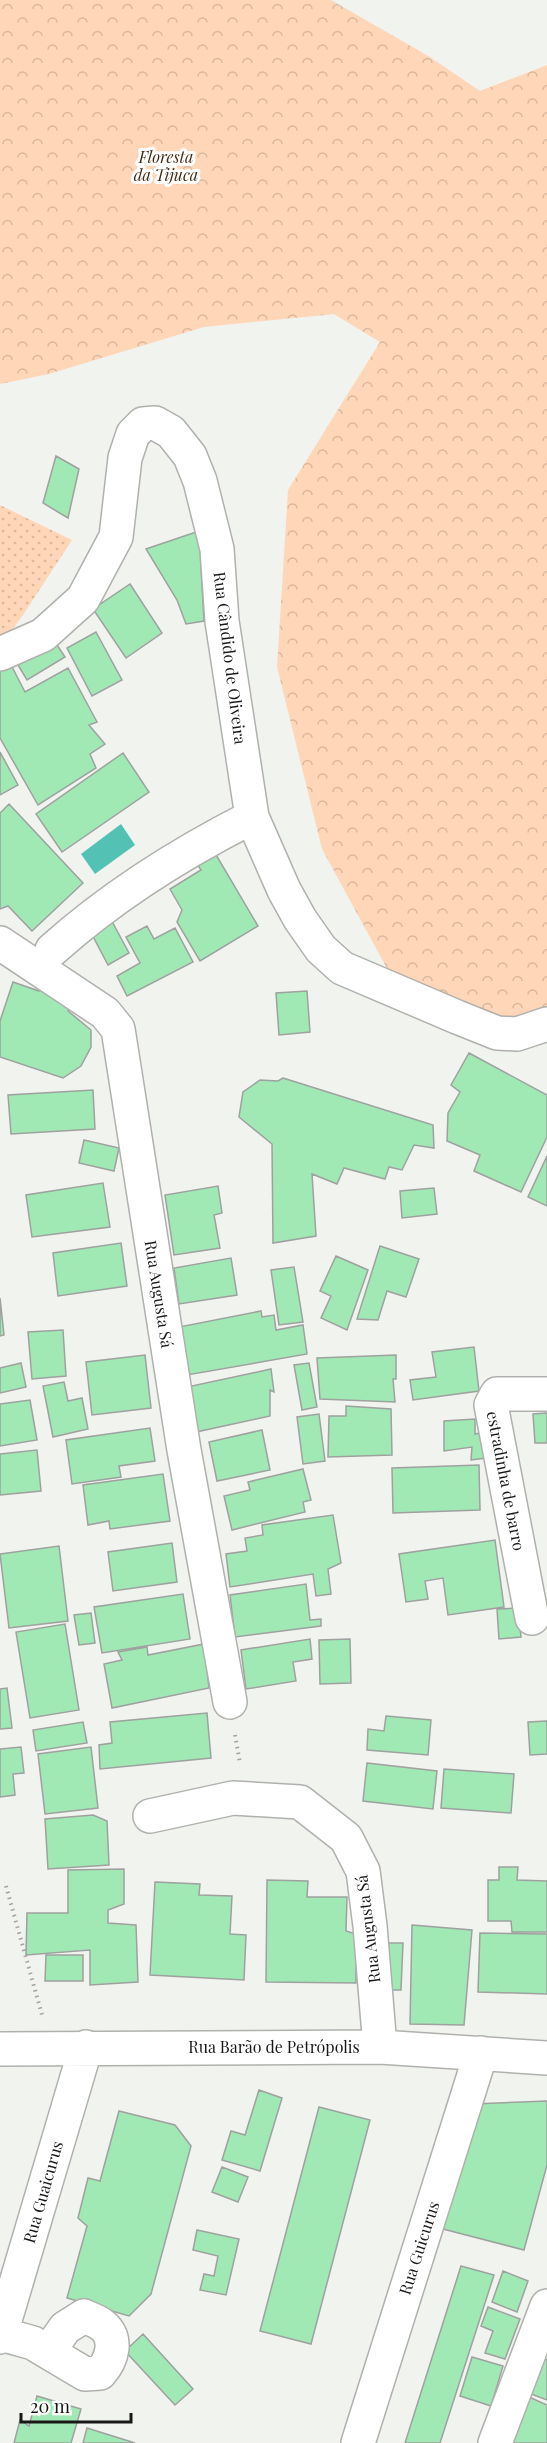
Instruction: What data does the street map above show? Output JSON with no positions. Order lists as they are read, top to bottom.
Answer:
{
  "streets": {
    "street": [
      "Rua Cândido de Oliveira",
      "Rua Augusta Sá",
      "estradinha de barro",
      "Rua Barão de Petrópolis",
      "Rua Guaicurus",
      "Rua Guicurus"
    ]
  },
  "crossings": [
    ["Rua Augusta Sá", "Rua Barão de Petrópolis"],
    ["Rua Barão de Petrópolis", "Rua Guaicurus"],
    ["Rua Barão de Petrópolis", "Rua Guicurus"]
  ],
  "parks": ["Floresta da Tijuca"],
  "scale_bar": "20 m"
}
